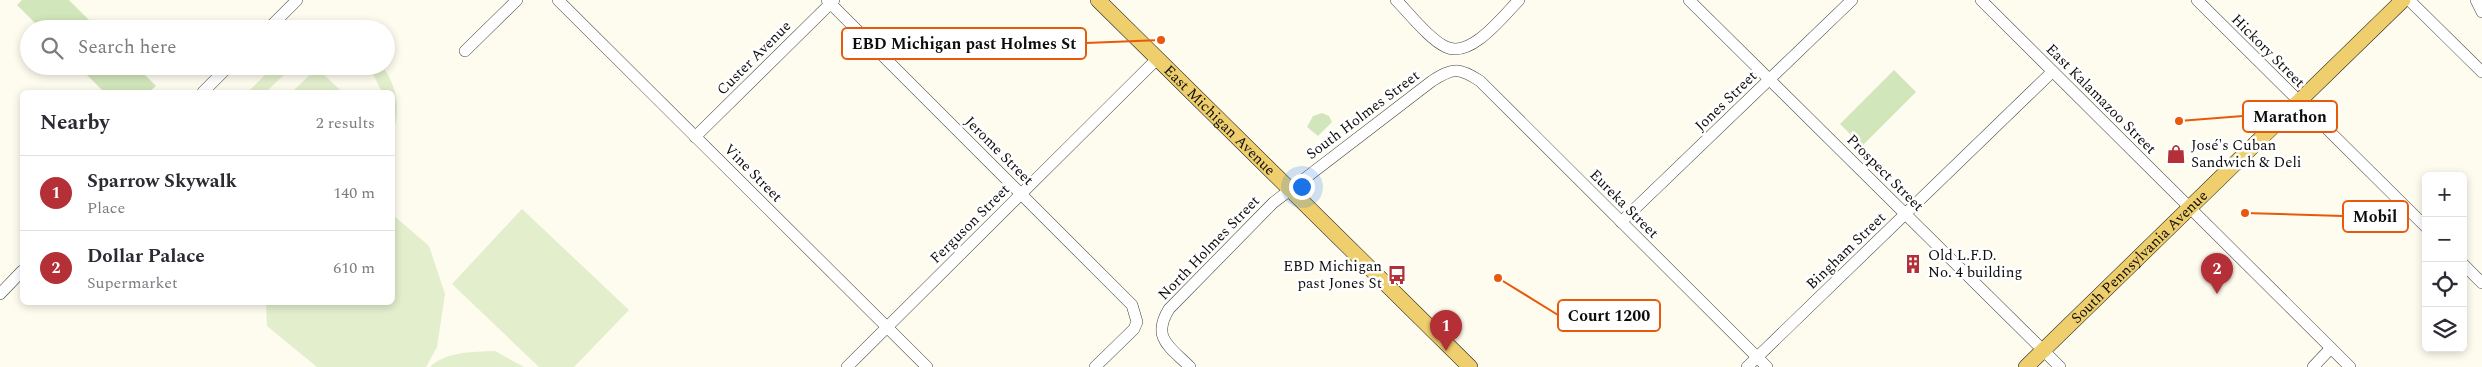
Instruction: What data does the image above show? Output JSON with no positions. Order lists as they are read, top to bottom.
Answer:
{
  "streets": {
    "main road": ["East Michigan Avenue", "South Pennsylvania Avenue"],
    "street": [
      "Hickory Street",
      "Custer Avenue",
      "East Kalamazoo Street",
      "Jones Street",
      "South Holmes Street",
      "Jerome Street",
      "Vine Street",
      "Prospect Street",
      "Eureka Street",
      "Ferguson Street",
      "North Holmes Street",
      "Bingham Street"
    ]
  },
  "crossings": [
    ["Hickory Street", "South Pennsylvania Avenue"],
    ["Custer Avenue", "Jerome Street"],
    ["Custer Avenue", "Vine Street"],
    ["East Kalamazoo Street", "Bingham Street"],
    ["East Kalamazoo Street", "South Pennsylvania Avenue"],
    ["Jones Street", "Prospect Street"],
    ["Jones Street", "Eureka Street"],
    ["South Holmes Street", "East Michigan Avenue"],
    ["South Holmes Street", "Eureka Street"],
    ["South Holmes Street", "North Holmes Street"],
    ["East Michigan Avenue", "Ferguson Street"],
    ["East Michigan Avenue", "North Holmes Street"],
    ["Jerome Street", "Ferguson Street"],
    ["Vine Street", "Ferguson Street"],
    ["Prospect Street", "Bingham Street"],
    ["Prospect Street", "South Pennsylvania Avenue"],
    ["Eureka Street", "Bingham Street"]
  ],
  "places": {
    "other": [
      "EBD Michigan past Holmes St",
      "Marathon",
      "Mobil",
      "Court 1200"
    ],
    "shop": ["José's Cuban Sandwich & Deli"],
    "building": ["Old L.F.D. No. 4 building"],
    "bus stop": ["EBD Michigan past Jones St"]
  },
  "page": {
    "search": "Search here",
    "heading": ["Nearby", "2 results"],
    "list": [
      {
        "mark": "1",
        "name": "Sparrow Skywalk",
        "note": "Place",
        "value": "140 m"
      },
      {
        "mark": "2",
        "name": "Dollar Palace",
        "note": "Supermarket",
        "value": "610 m"
      }
    ],
    "map_buttons": ["+", "−"],
    "pins": ["2", "1"]
  }
}
